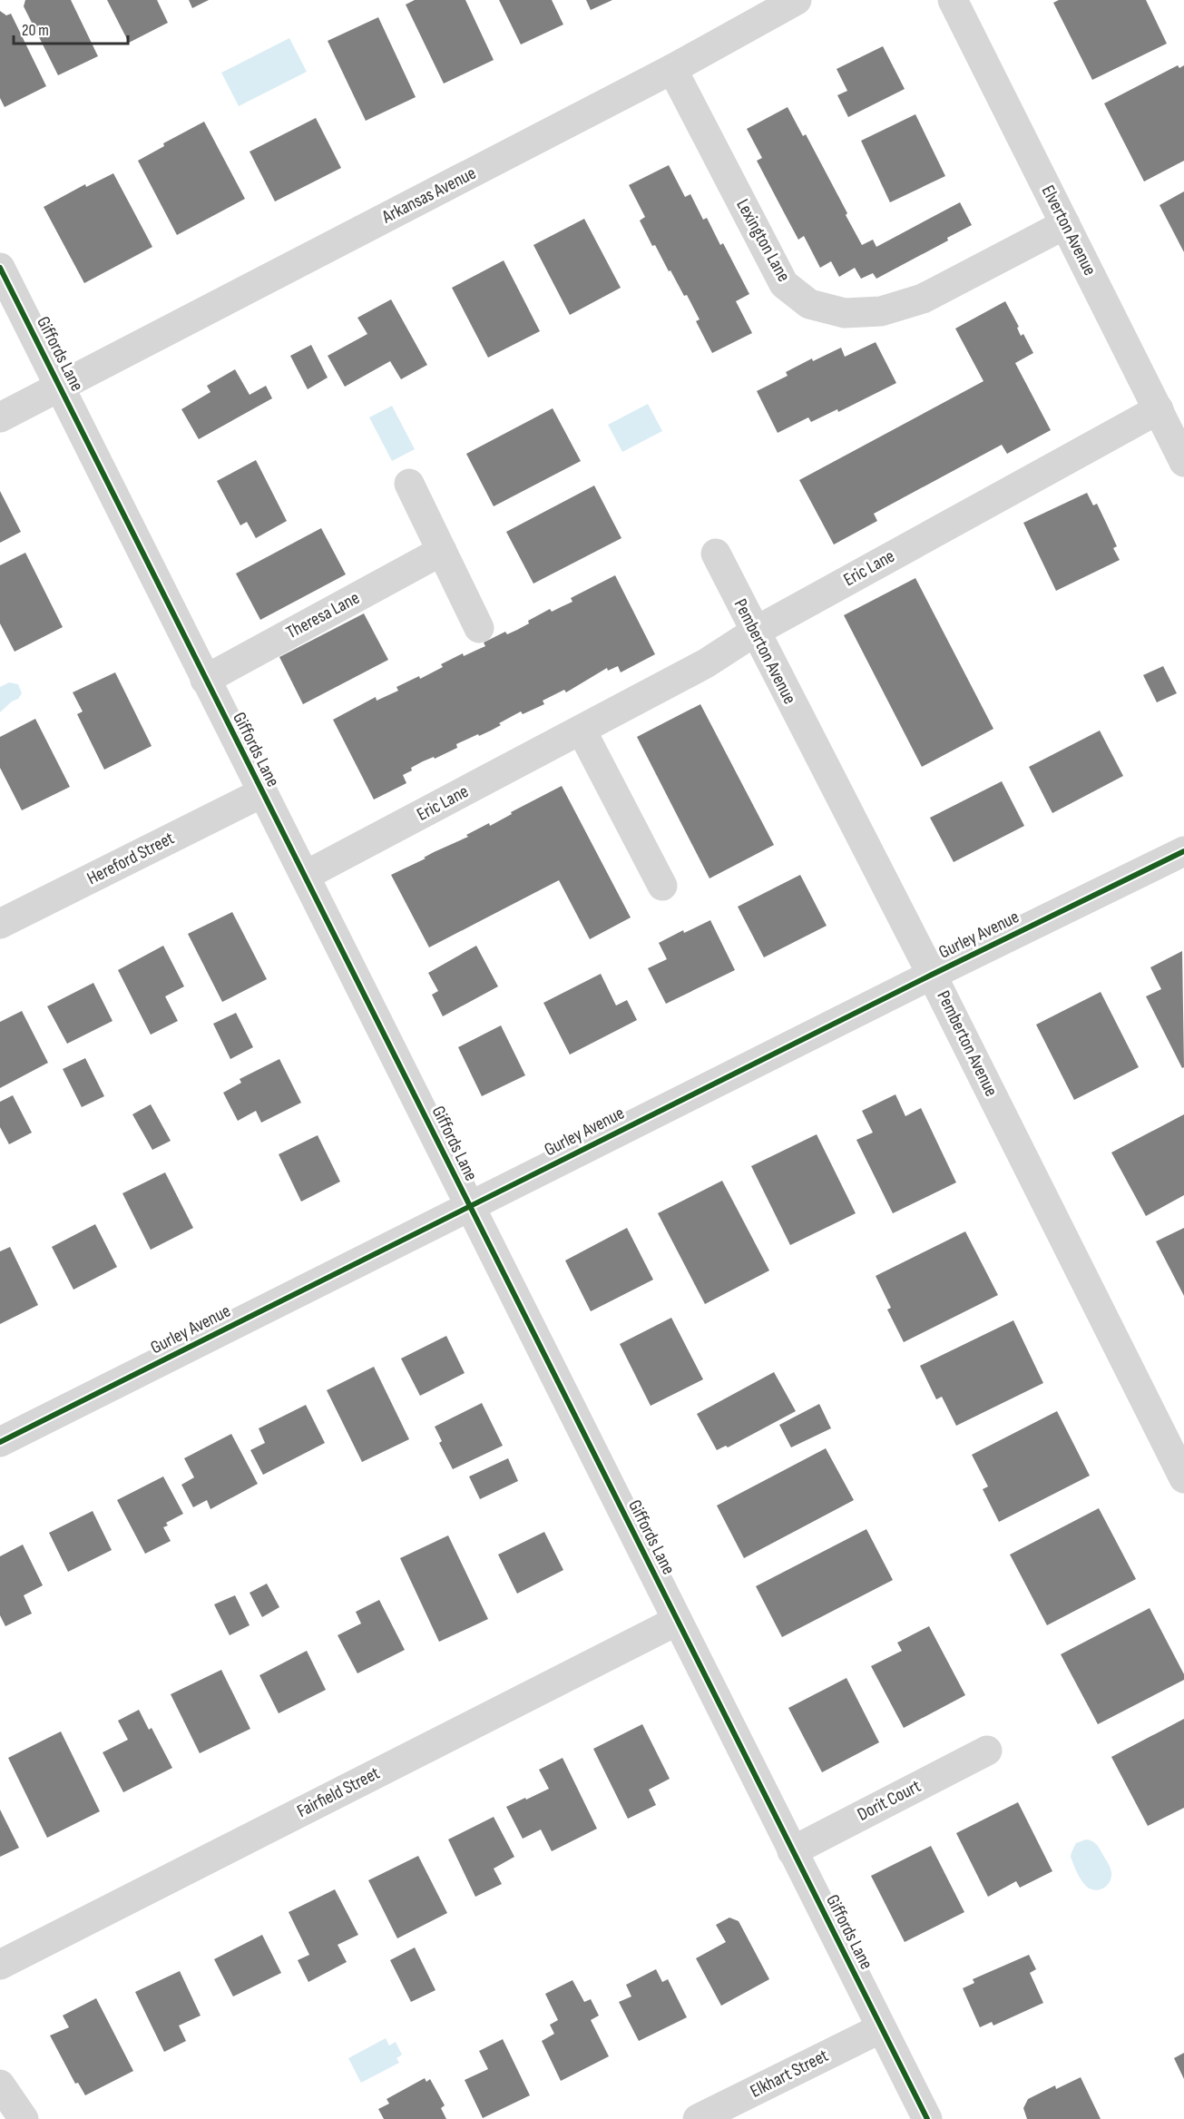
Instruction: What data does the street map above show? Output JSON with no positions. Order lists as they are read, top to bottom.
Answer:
{
  "streets": {
    "street": [
      "Arkansas Avenue",
      "Elverton Avenue",
      "Lexington Lane",
      "Giffords Lane",
      "Eric Lane",
      "Theresa Lane",
      "Pemberton Avenue",
      "Hereford Street",
      "Gurley Avenue",
      "Fairfield Street",
      "Dorit Court",
      "Elkhart Street"
    ]
  },
  "crossings": [
    ["Arkansas Avenue", "Lexington Lane"],
    ["Arkansas Avenue", "Giffords Lane"],
    ["Elverton Avenue", "Lexington Lane"],
    ["Elverton Avenue", "Eric Lane"],
    ["Giffords Lane", "Eric Lane"],
    ["Giffords Lane", "Theresa Lane"],
    ["Giffords Lane", "Hereford Street"],
    ["Giffords Lane", "Gurley Avenue"],
    ["Giffords Lane", "Fairfield Street"],
    ["Giffords Lane", "Dorit Court"],
    ["Giffords Lane", "Elkhart Street"],
    ["Eric Lane", "Pemberton Avenue"],
    ["Pemberton Avenue", "Gurley Avenue"]
  ],
  "scale_bar": "20 m"
}
